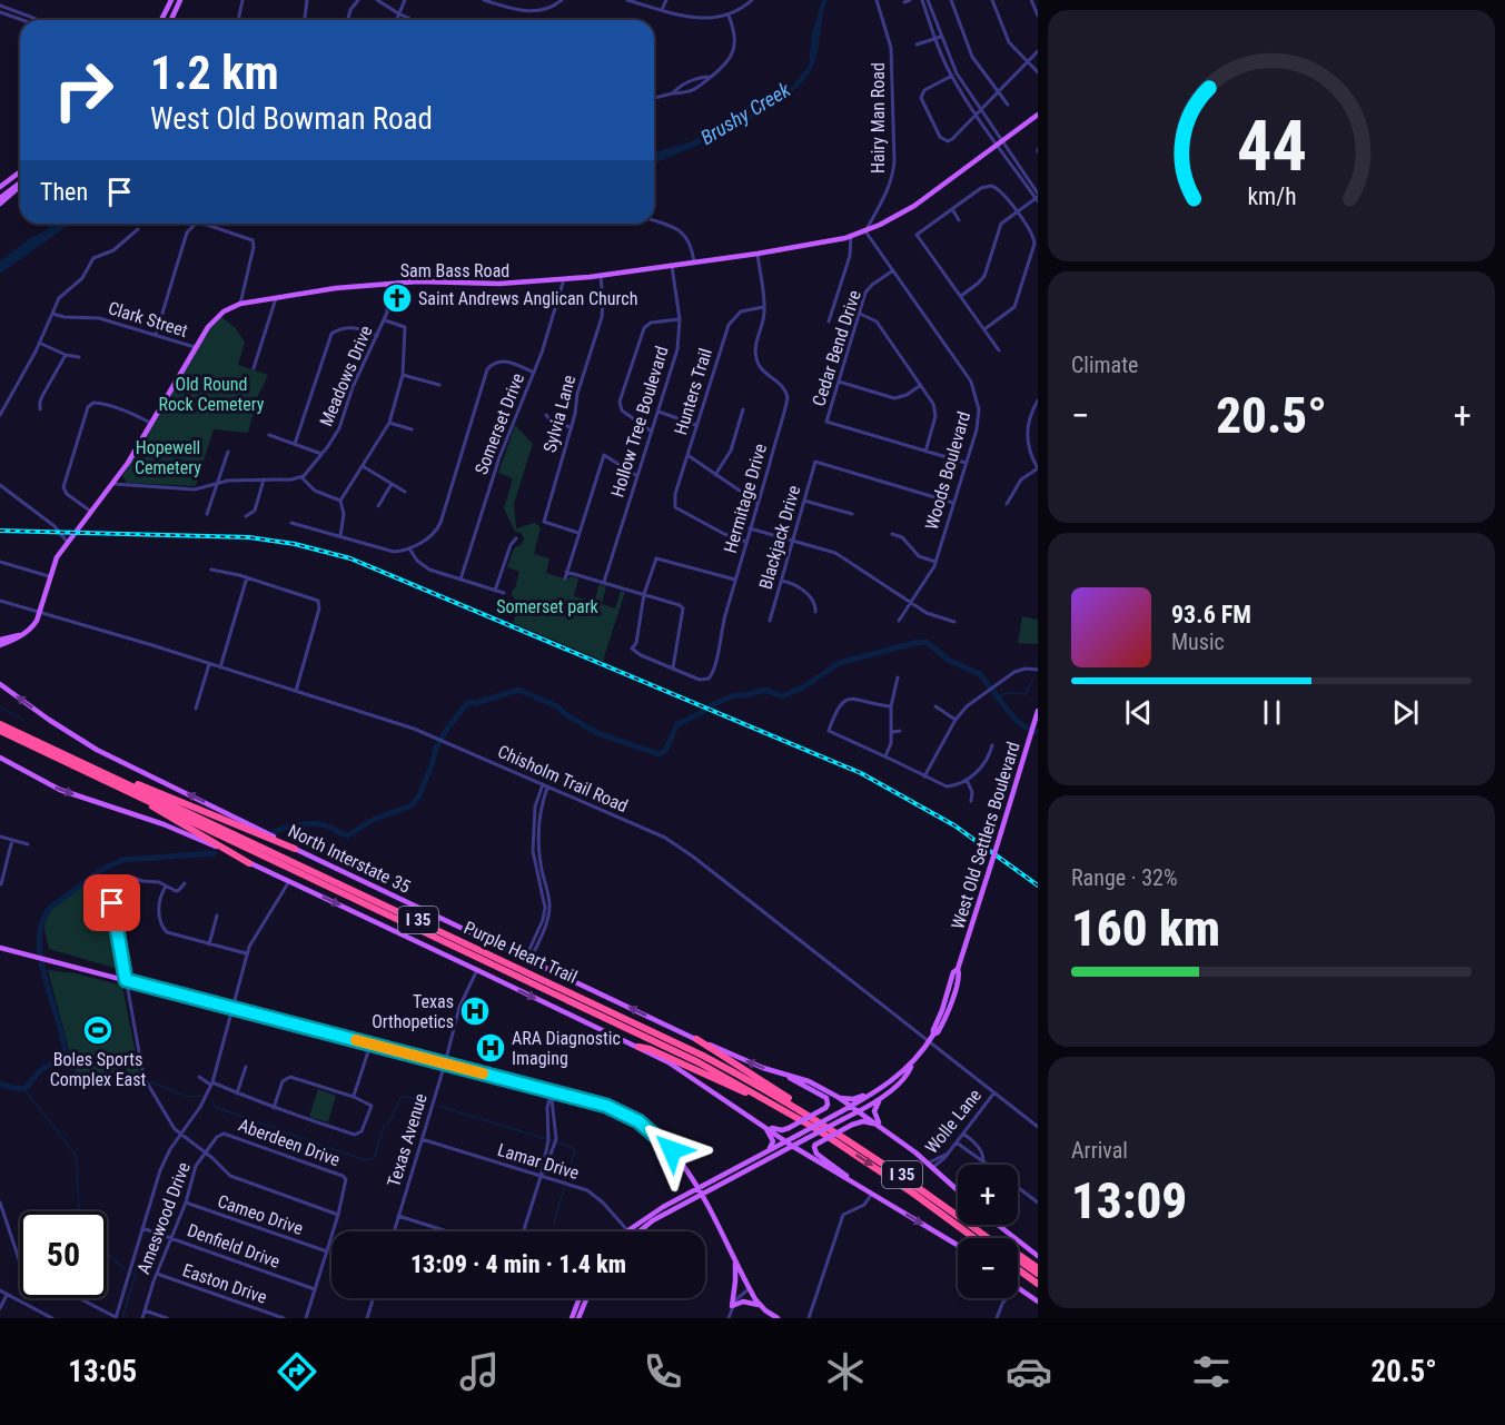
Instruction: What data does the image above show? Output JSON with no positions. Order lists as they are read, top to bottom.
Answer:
{
  "streets": {
    "highway": ["I 35", "Purple Heart Trail"],
    "main road": ["Sam Bass Road", "West Old Settlers Boulevard", "North Interstate 35"],
    "street": [
      "Hairy Man Road",
      "Clark Street",
      "Cedar Bend Drive",
      "Meadows Drive",
      "Hunters Trail",
      "Sylvia Lane",
      "Hollow Tree Boulevard",
      "Somerset Drive",
      "Woods Boulevard",
      "Hermitage Drive",
      "Blackjack Drive",
      "Chisholm Trail Road",
      "Wolle Lane",
      "Texas Avenue",
      "Aberdeen Drive",
      "Lamar Drive",
      "Cameo Drive",
      "Ameswood Drive",
      "Denfield Drive",
      "Easton Drive"
    ]
  },
  "crossings": [
    ["Hairy Man Road", "Sam Bass Road"],
    ["Hairy Man Road", "Woods Boulevard"],
    ["Sam Bass Road", "Clark Street"],
    ["Sam Bass Road", "Meadows Drive"],
    ["Sam Bass Road", "Sylvia Lane"],
    ["Sam Bass Road", "Hollow Tree Boulevard"],
    ["Sam Bass Road", "Somerset Drive"],
    ["Sam Bass Road", "Woods Boulevard"],
    ["Sam Bass Road", "Hermitage Drive"],
    ["Sam Bass Road", "Chisholm Trail Road"],
    ["Cedar Bend Drive", "Woods Boulevard"],
    ["Hunters Trail", "Hermitage Drive"],
    ["Woods Boulevard", "Blackjack Drive"],
    ["Chisholm Trail Road", "West Old Settlers Boulevard"],
    ["Chisholm Trail Road", "Wolle Lane"],
    ["West Old Settlers Boulevard", "North Interstate 35"],
    ["North Interstate 35", "Wolle Lane"],
    ["Texas Avenue", "Lamar Drive"],
    ["Aberdeen Drive", "Ameswood Drive"],
    ["Cameo Drive", "Ameswood Drive"],
    ["Ameswood Drive", "Denfield Drive"],
    ["Ameswood Drive", "Easton Drive"]
  ],
  "water": ["Brushy Creek"],
  "parks": ["Old Round Rock Cemetery", "Hopewell Cemetery", "Somerset park"],
  "places": {
    "church": ["Saint Andrews Anglican Church"],
    "hospital": ["Texas Orthopetics", "ARA Diagnostic Imaging"],
    "sports": ["Boles Sports Complex East"]
  },
  "page": {
    "turn": ["1.2 km", "West Old Bowman Road"],
    "then": "Then",
    "tile": [
      "Climate",
      ["Range · 32%", "160 km"],
      ["Arrival", "13:09"]
    ],
    "heat": ["−", "20.5°", "+"],
    "song": ["93.6 FM", "Music"],
    "map_buttons": ["+", "−"],
    "limit": "50",
    "trip": "13:09 · 4 min · 1.4 km",
    "tabs": ["13:05", "20.5°"],
    "gauge": ["44", "km/h"]
  }
}
